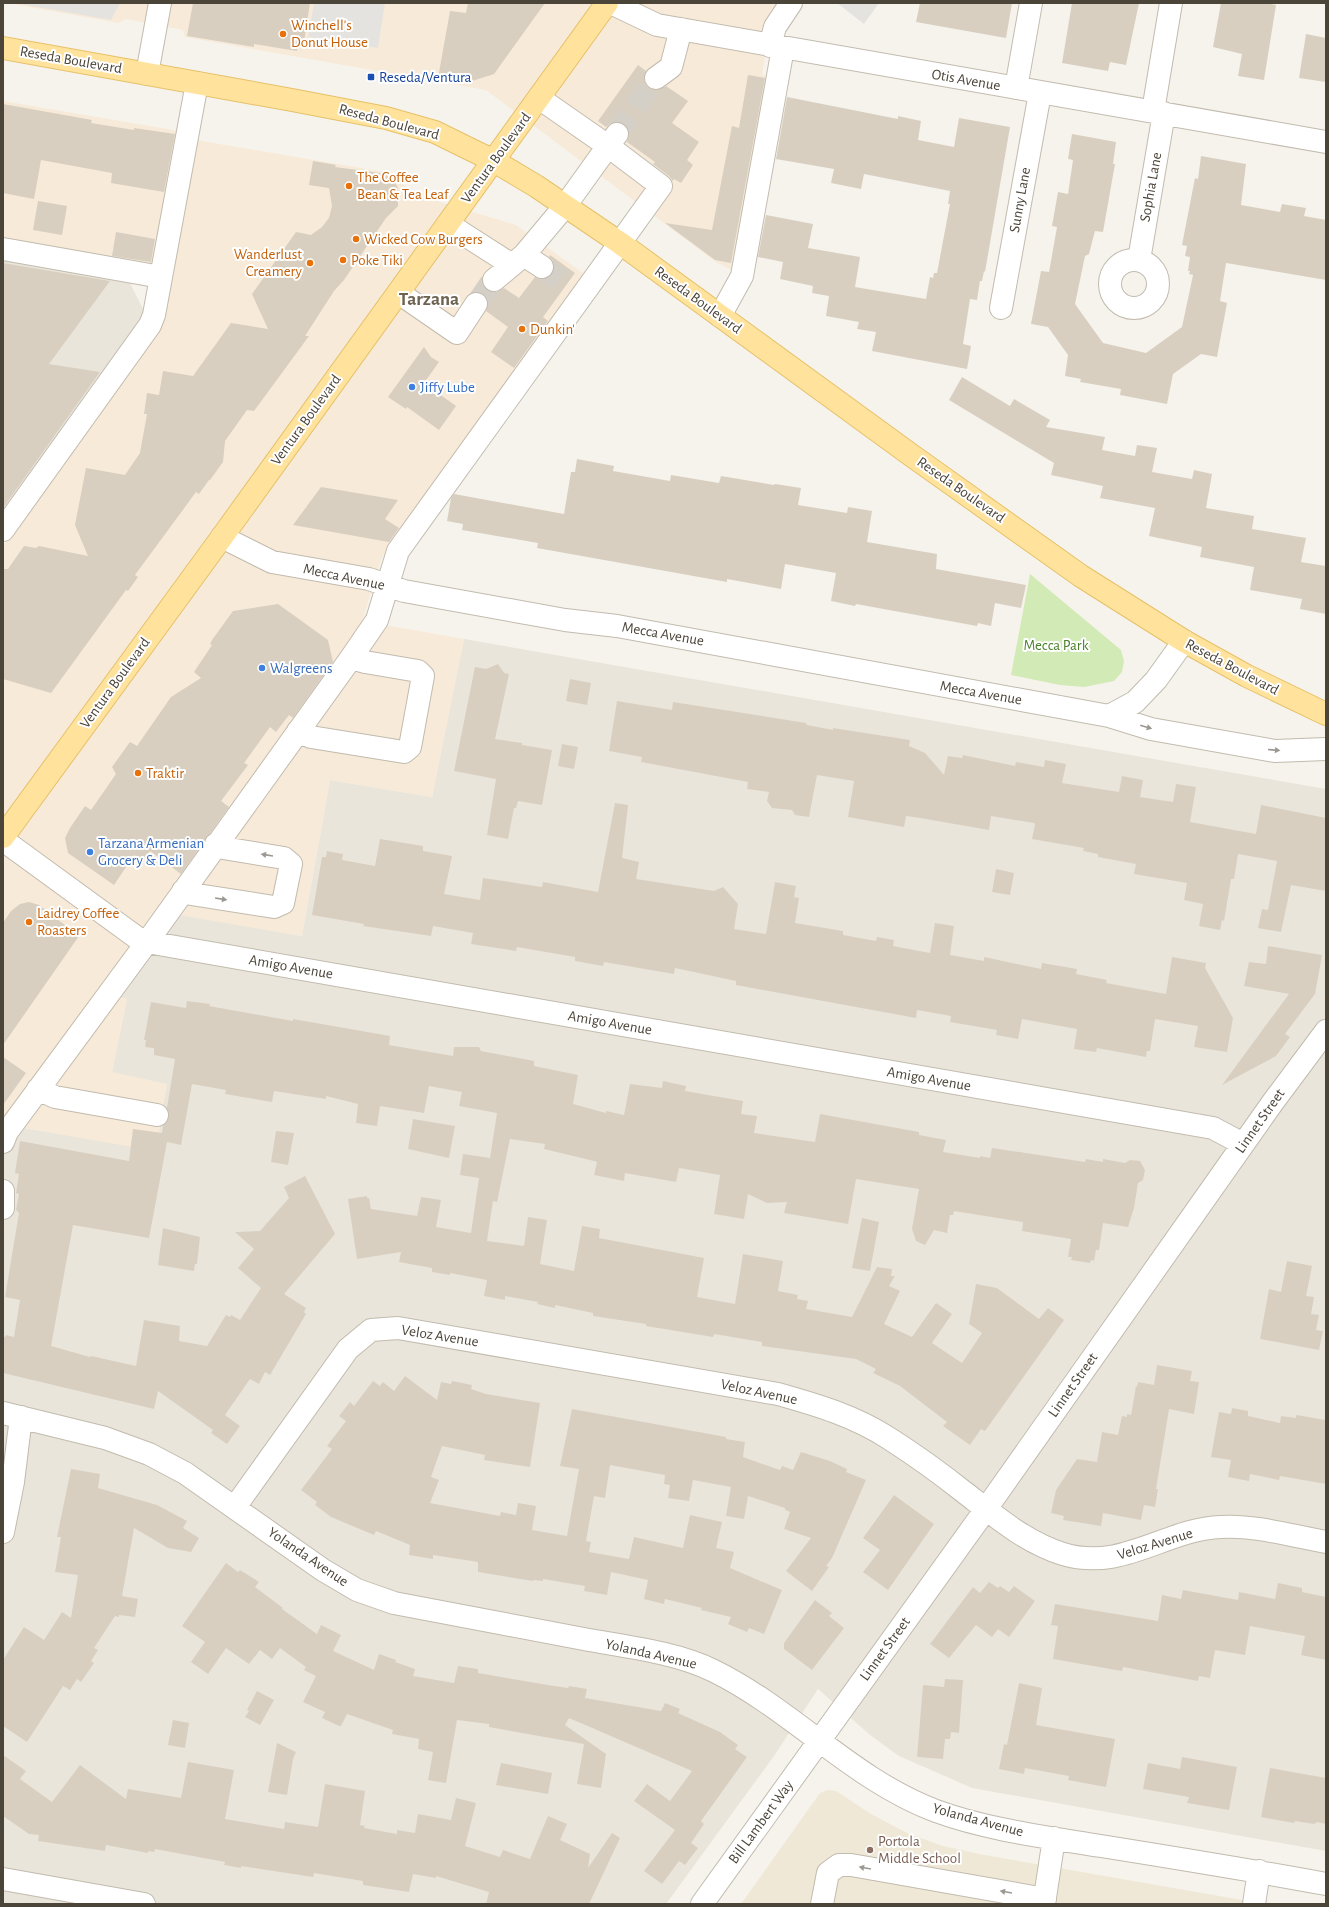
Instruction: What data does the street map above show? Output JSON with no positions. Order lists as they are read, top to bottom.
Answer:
{
  "streets": {
    "main road": ["Reseda Boulevard", "Ventura Boulevard"],
    "street": [
      "Otis Avenue",
      "Sophia Lane",
      "Sunny Lane",
      "Mecca Avenue",
      "Amigo Avenue",
      "Linnet Street",
      "Veloz Avenue",
      "Yolanda Avenue",
      "Bill Lambert Way"
    ]
  },
  "crossings": [
    ["Reseda Boulevard", "Ventura Boulevard"],
    ["Otis Avenue", "Sophia Lane"],
    ["Otis Avenue", "Sunny Lane"],
    ["Ventura Boulevard", "Mecca Avenue"],
    ["Ventura Boulevard", "Amigo Avenue"],
    ["Amigo Avenue", "Linnet Street"],
    ["Linnet Street", "Veloz Avenue"],
    ["Linnet Street", "Yolanda Avenue"],
    ["Linnet Street", "Bill Lambert Way"],
    ["Veloz Avenue", "Yolanda Avenue"],
    ["Yolanda Avenue", "Bill Lambert Way"]
  ],
  "districts": ["Tarzana"],
  "parks": ["Mecca Park"],
  "places": {
    "other": [
      "Winchell's Donut House",
      "The Coffee Bean & Tea Leaf",
      "Wicked Cow Burgers",
      "Poke Tiki",
      "Wanderlust Creamery",
      "Dunkin'",
      "Jiffy Lube",
      "Walgreens",
      "Traktir",
      "Tarzana Armenian Grocery & Deli",
      "Laidrey Coffee Roasters",
      "Portola Middle School"
    ],
    "transit": ["Reseda/Ventura"]
  }
}
